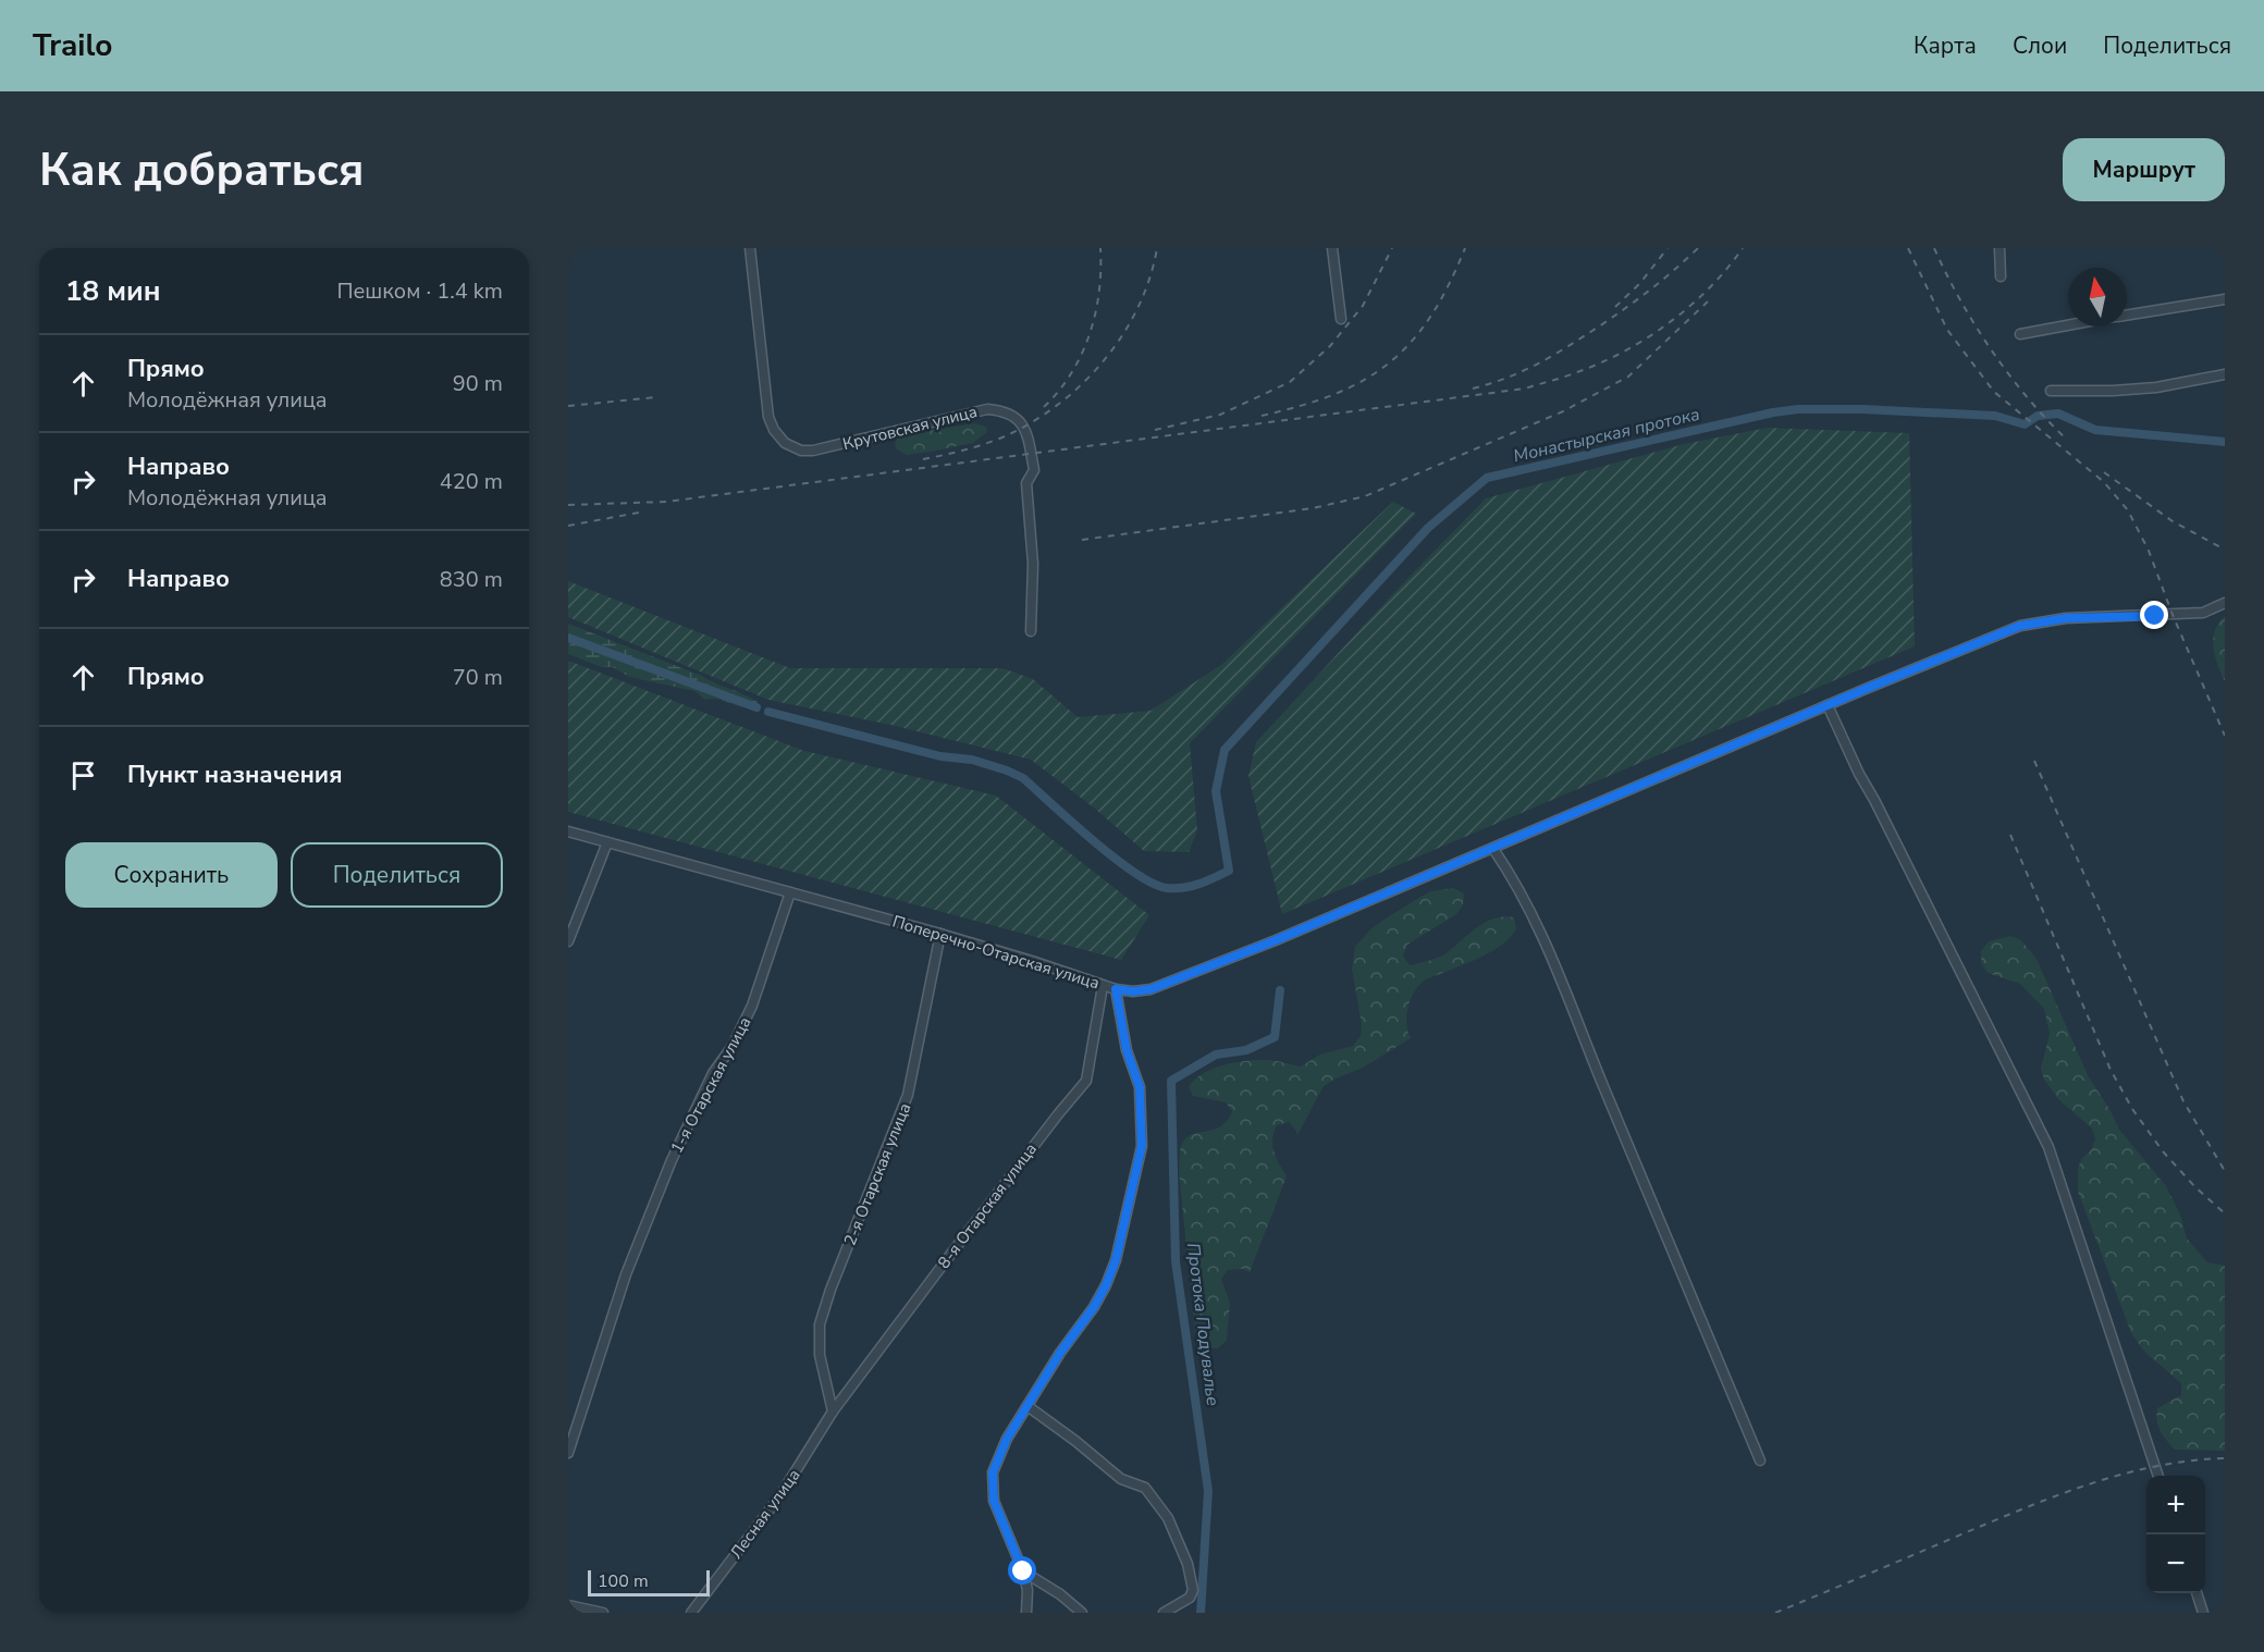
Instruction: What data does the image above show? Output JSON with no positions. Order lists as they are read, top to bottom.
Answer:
{
  "streets": {
    "street": [
      "Крутовская улица",
      "Поперечно-Отарская улица",
      "1-я Отарская улица",
      "2-я Отарская улица",
      "8-я Отарская улица",
      "Лесная улица"
    ]
  },
  "crossings": [
    ["Поперечно-Отарская улица", "1-я Отарская улица"],
    ["Поперечно-Отарская улица", "2-я Отарская улица"],
    ["Поперечно-Отарская улица", "8-я Отарская улица"],
    ["2-я Отарская улица", "8-я Отарская улица"],
    ["2-я Отарская улица", "Лесная улица"],
    ["8-я Отарская улица", "Лесная улица"]
  ],
  "water": ["Монастырская протока", "Протока Подувалье"],
  "scale_bar": "100 m",
  "north": "top",
  "page": {
    "header": "Trailo",
    "nav": ["Карта", "Слои", "Поделиться"],
    "buttons": [
      "Маршрут",
      ["Сохранить", "Поделиться"]
    ],
    "title": "Как добраться",
    "heading": ["18 мин", "Пешком · 1.4 km"],
    "list": [
      ["Прямо", "Молодёжная улица", "90 m"],
      ["Направо", "Молодёжная улица", "420 m"],
      ["Направо", "830 m"],
      ["Прямо", "70 m"],
      "Пункт назначения"
    ],
    "map_buttons": ["+", "−"],
    "scale": "100 m"
  }
}
